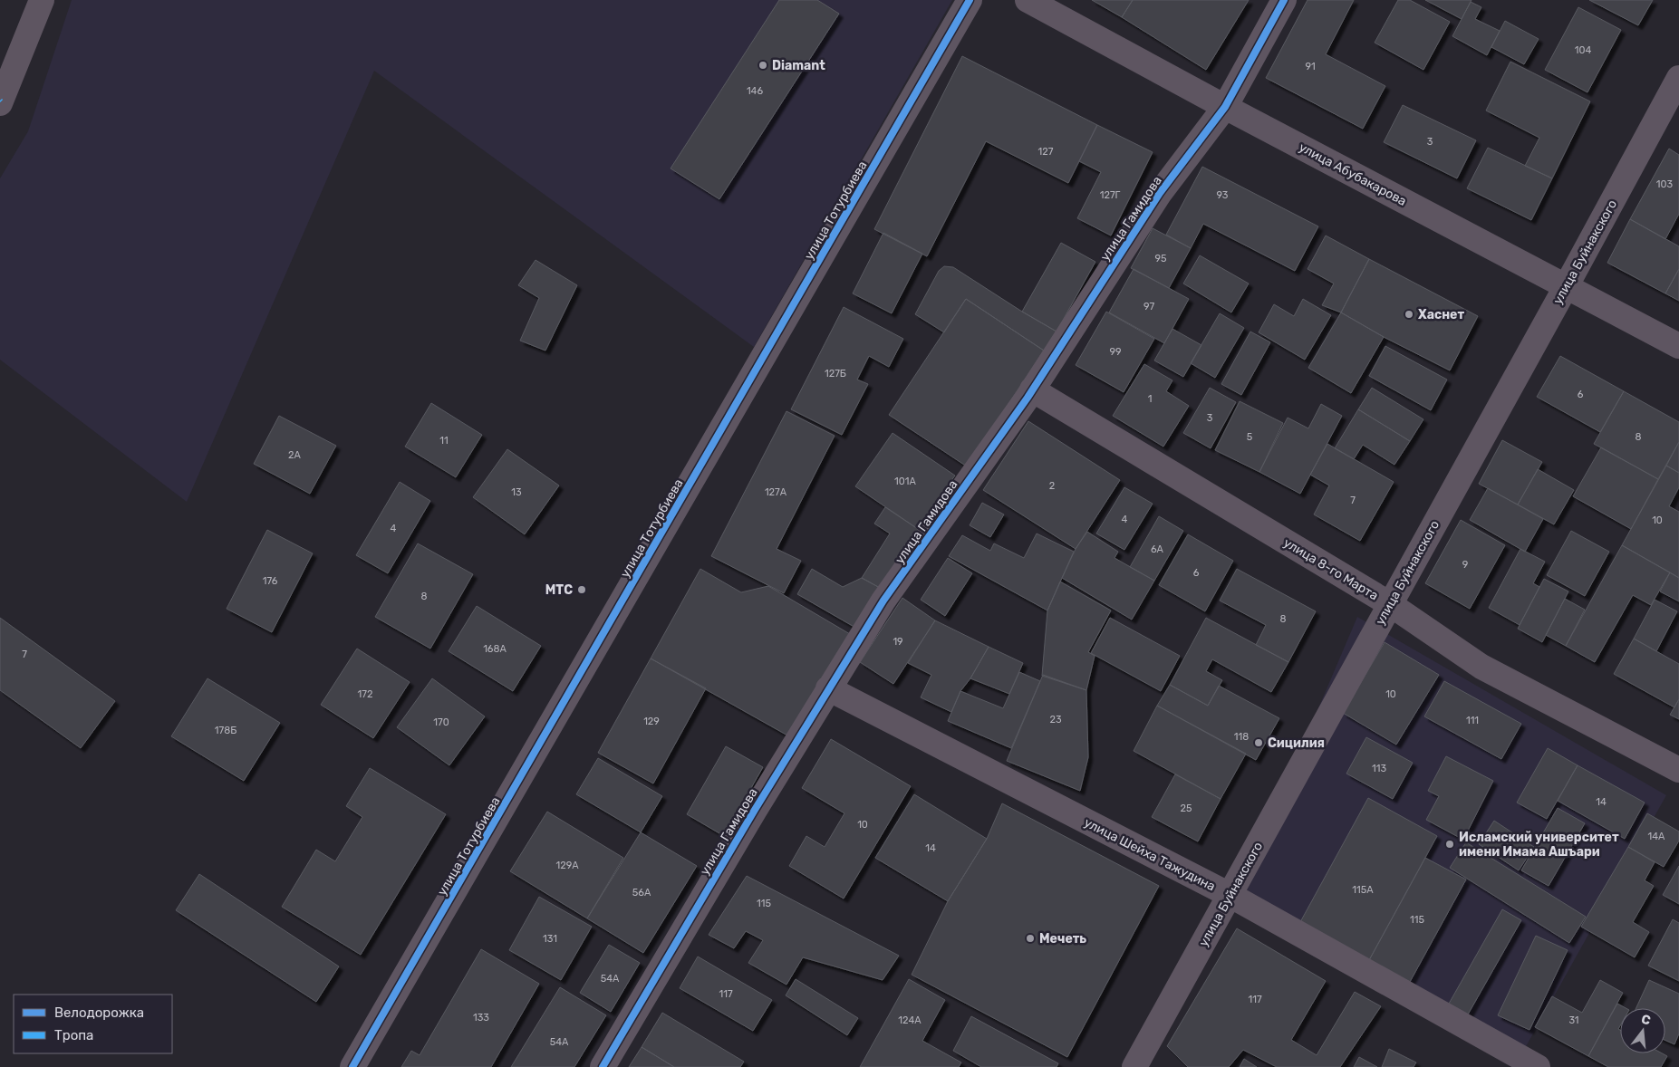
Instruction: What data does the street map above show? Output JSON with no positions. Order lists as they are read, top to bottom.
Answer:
{
  "streets": {
    "street": [
      "улица Абубакарова",
      "улица Тотурбиева",
      "улица Гамидова",
      "улица Буйнакского",
      "улица 8-го Марта",
      "улица Шейха Тажудина"
    ]
  },
  "crossings": [
    ["улица Абубакарова", "улица Гамидова"],
    ["улица Абубакарова", "улица Буйнакского"],
    ["улица Гамидова", "улица 8-го Марта"],
    ["улица Гамидова", "улица Шейха Тажудина"],
    ["улица Буйнакского", "улица 8-го Марта"],
    ["улица Буйнакского", "улица Шейха Тажудина"]
  ],
  "places": [
    "Diamant",
    "Хаснет",
    "МТС",
    "Сицилия",
    "Исламский университет имени Имама Ашъари",
    "Мечеть"
  ],
  "house_numbers": [
    "104",
    "91",
    "146",
    "3",
    "127",
    "103",
    "127Г",
    "93",
    "95",
    "97",
    "99",
    "127Б",
    "6",
    "1",
    "3",
    "5",
    "8",
    "11",
    "2А",
    "101А",
    "2",
    "13",
    "127А",
    "7",
    "4",
    "10",
    "4",
    "6А",
    "9",
    "6",
    "176",
    "8",
    "8",
    "19",
    "168А",
    "7",
    "172",
    "10",
    "23",
    "111",
    "129",
    "170",
    "178Б",
    "118",
    "113",
    "14",
    "25",
    "10",
    "14А",
    "14",
    "129А",
    "115А",
    "56А",
    "115",
    "115",
    "131",
    "54А",
    "117",
    "117",
    "133",
    "124А",
    "31",
    "54А"
  ],
  "legend": ["Велодорожка", "Тропа"],
  "north": "top"
}
